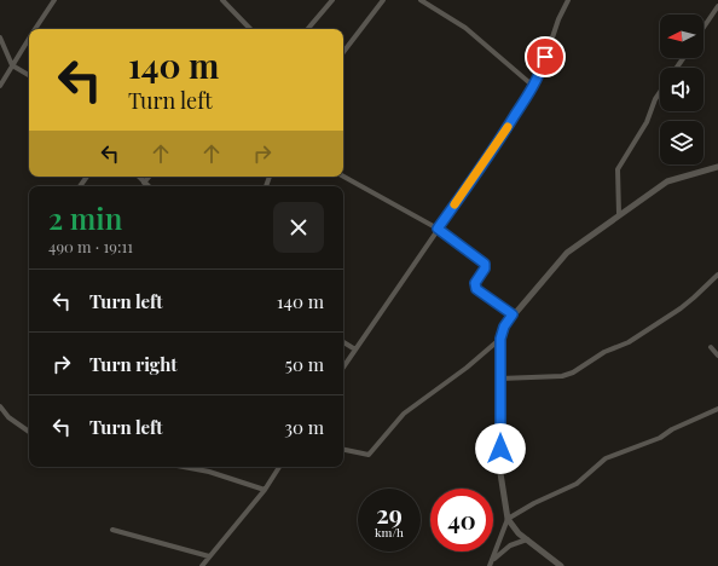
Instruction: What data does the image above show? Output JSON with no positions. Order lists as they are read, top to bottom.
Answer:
{
  "north": "left",
  "page": {
    "turn": ["140 m", "Turn left"],
    "heading": ["2 min", "490 m · 19:11"],
    "list": [
      {
        "name": "Turn left",
        "value": "140 m"
      },
      {
        "name": "Turn right",
        "value": "50 m"
      },
      {
        "name": "Turn left",
        "value": "30 m"
      }
    ],
    "speed": "29 km/h",
    "limit": "40"
  }
}
